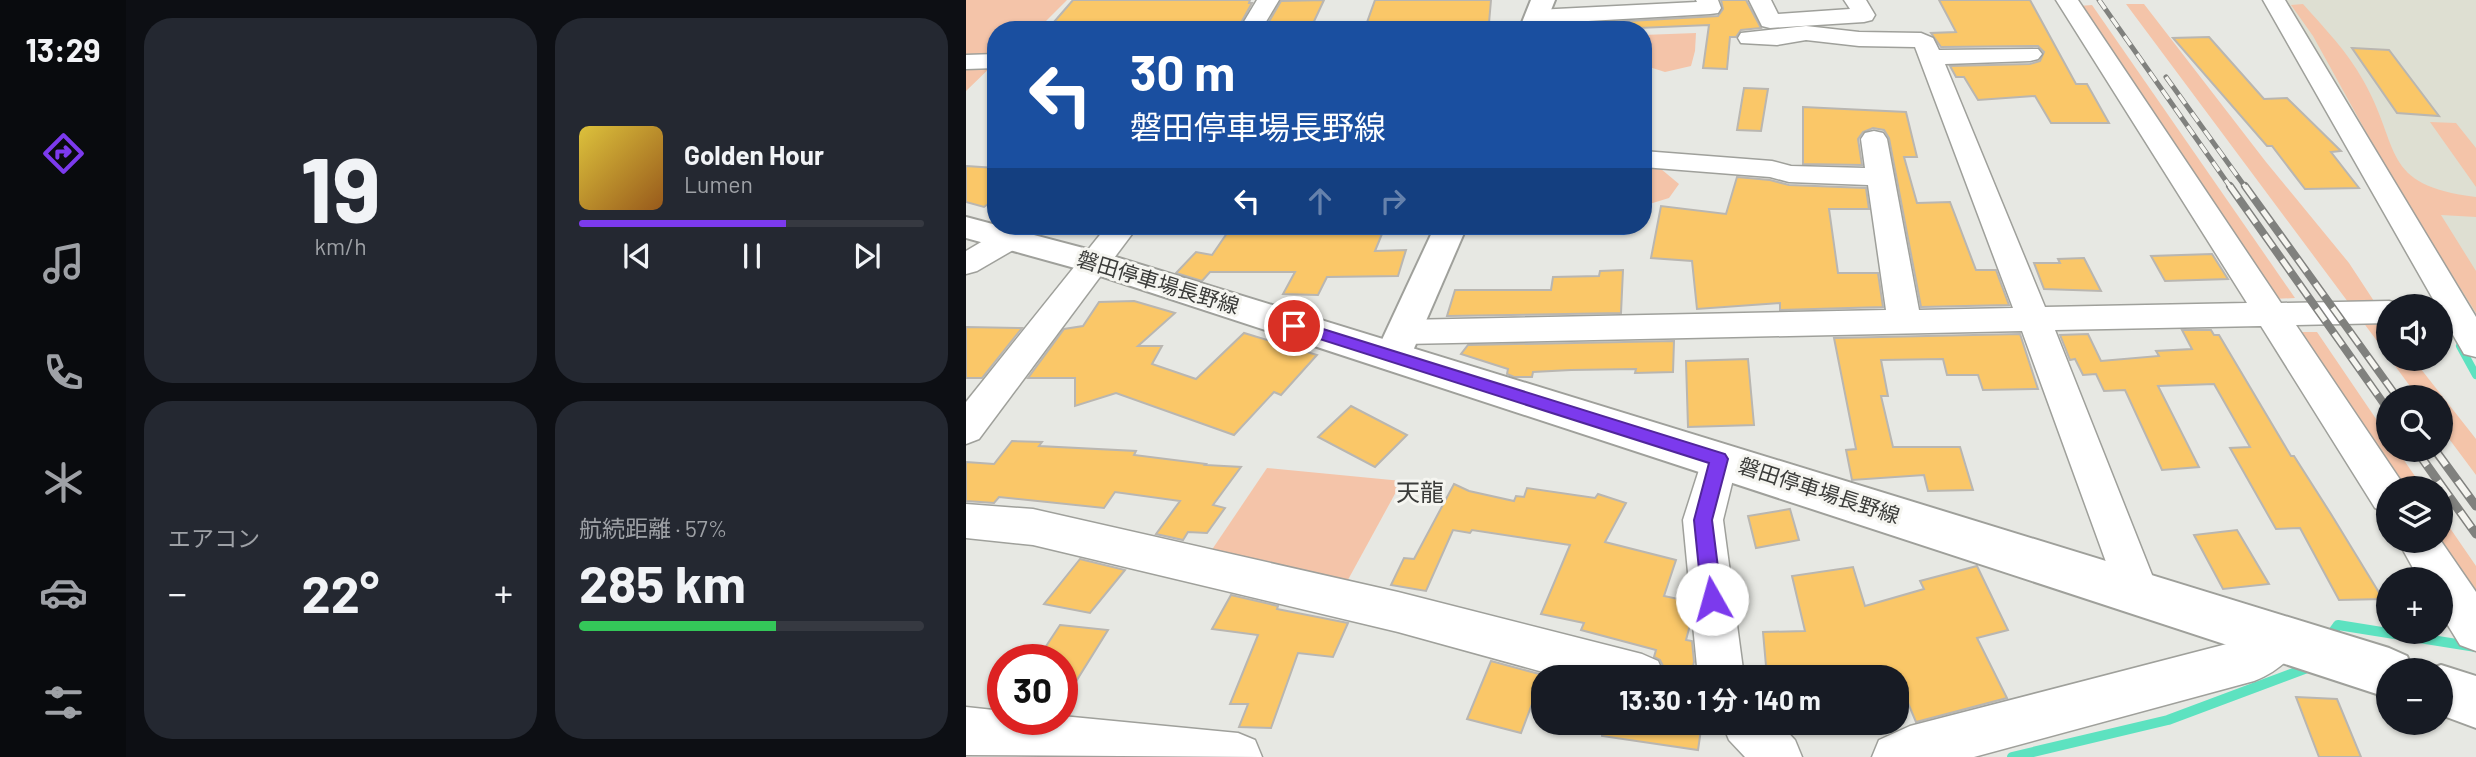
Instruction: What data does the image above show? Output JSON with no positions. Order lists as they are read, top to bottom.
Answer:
{
  "streets": {
    "main road": ["磐田停車場長野線"]
  },
  "districts": ["天龍"],
  "page": {
    "tabs": "13:29",
    "tile": [
      ["19", "km/h"],
      "エアコン",
      ["航続距離 · 57%", "285 km"]
    ],
    "turn": ["30 m", "磐田停車場長野線"],
    "song": ["Golden Hour", "Lumen"],
    "map_buttons": ["+", "−"],
    "heat": ["−", "22°", "+"],
    "limit": "30",
    "trip": "13:30 · 1 分 · 140 m"
  }
}
